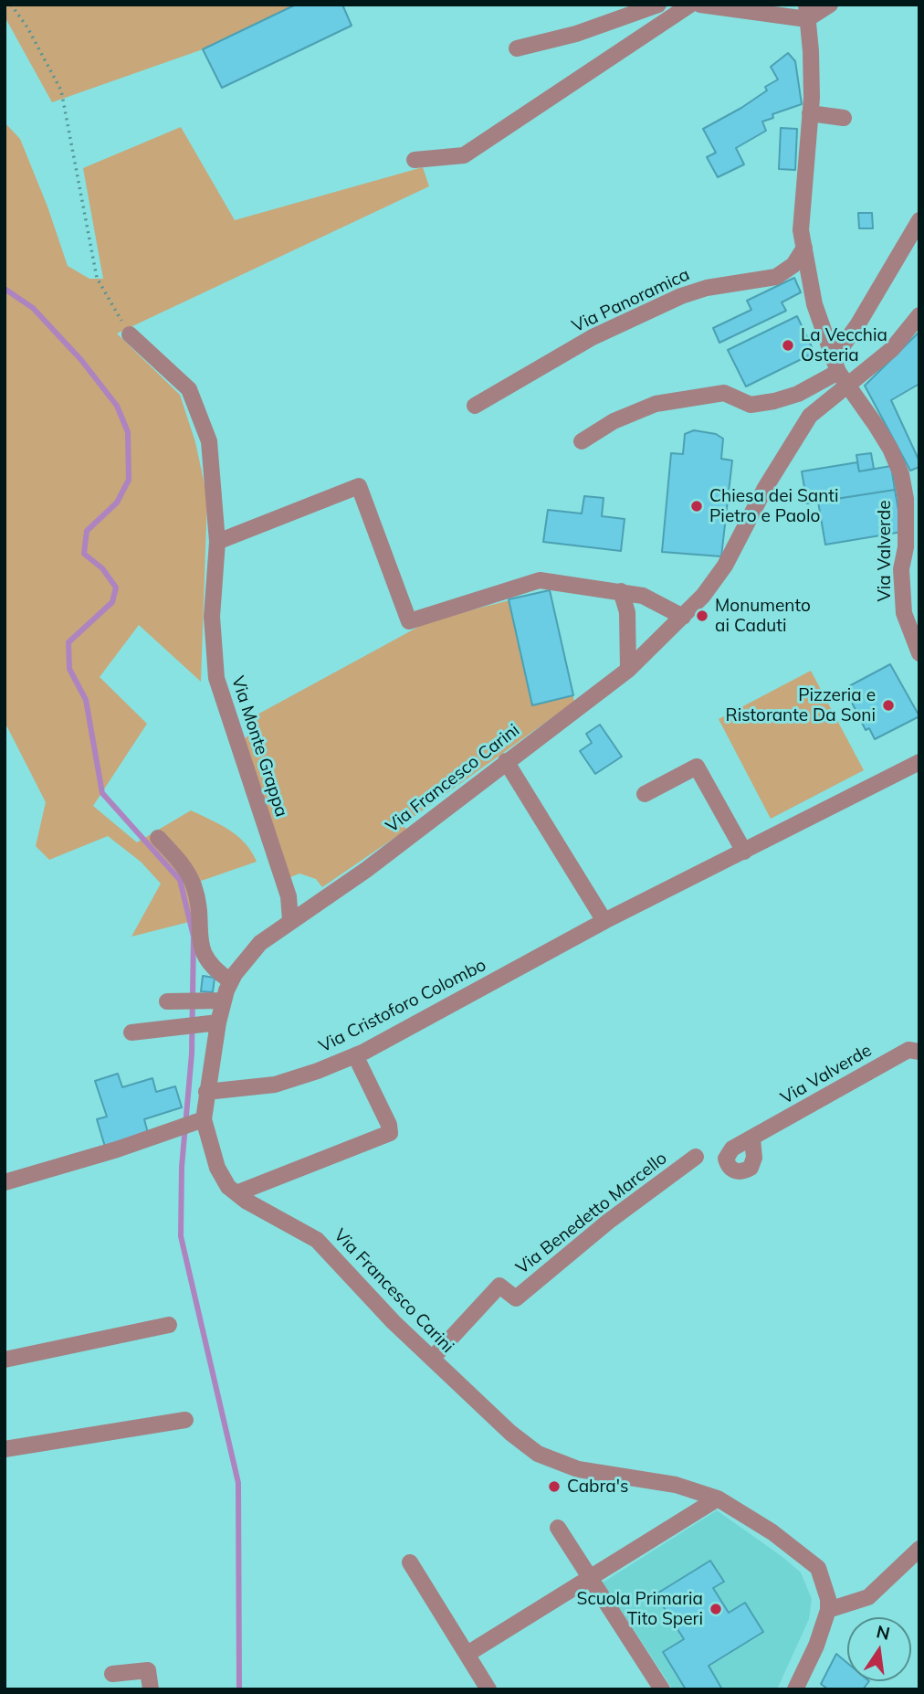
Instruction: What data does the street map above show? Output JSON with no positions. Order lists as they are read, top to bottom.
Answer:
{
  "streets": {
    "street": [
      "Via Panoramica",
      "Via Valverde",
      "Via Monte Grappa",
      "Via Francesco Carini",
      "Via Cristoforo Colombo",
      "Via Benedetto Marcello"
    ]
  },
  "crossings": [
    ["Via Valverde", "Via Francesco Carini"],
    ["Via Monte Grappa", "Via Francesco Carini"],
    ["Via Francesco Carini", "Via Cristoforo Colombo"],
    ["Via Francesco Carini", "Via Benedetto Marcello"]
  ],
  "places": [
    "La Vecchia Osteria",
    "Chiesa dei Santi Pietro e Paolo",
    "Monumento ai Caduti",
    "Pizzeria e Ristorante Da Soni",
    "Cabra's",
    "Scuola Primaria Tito Speri"
  ],
  "north": "top"
}
